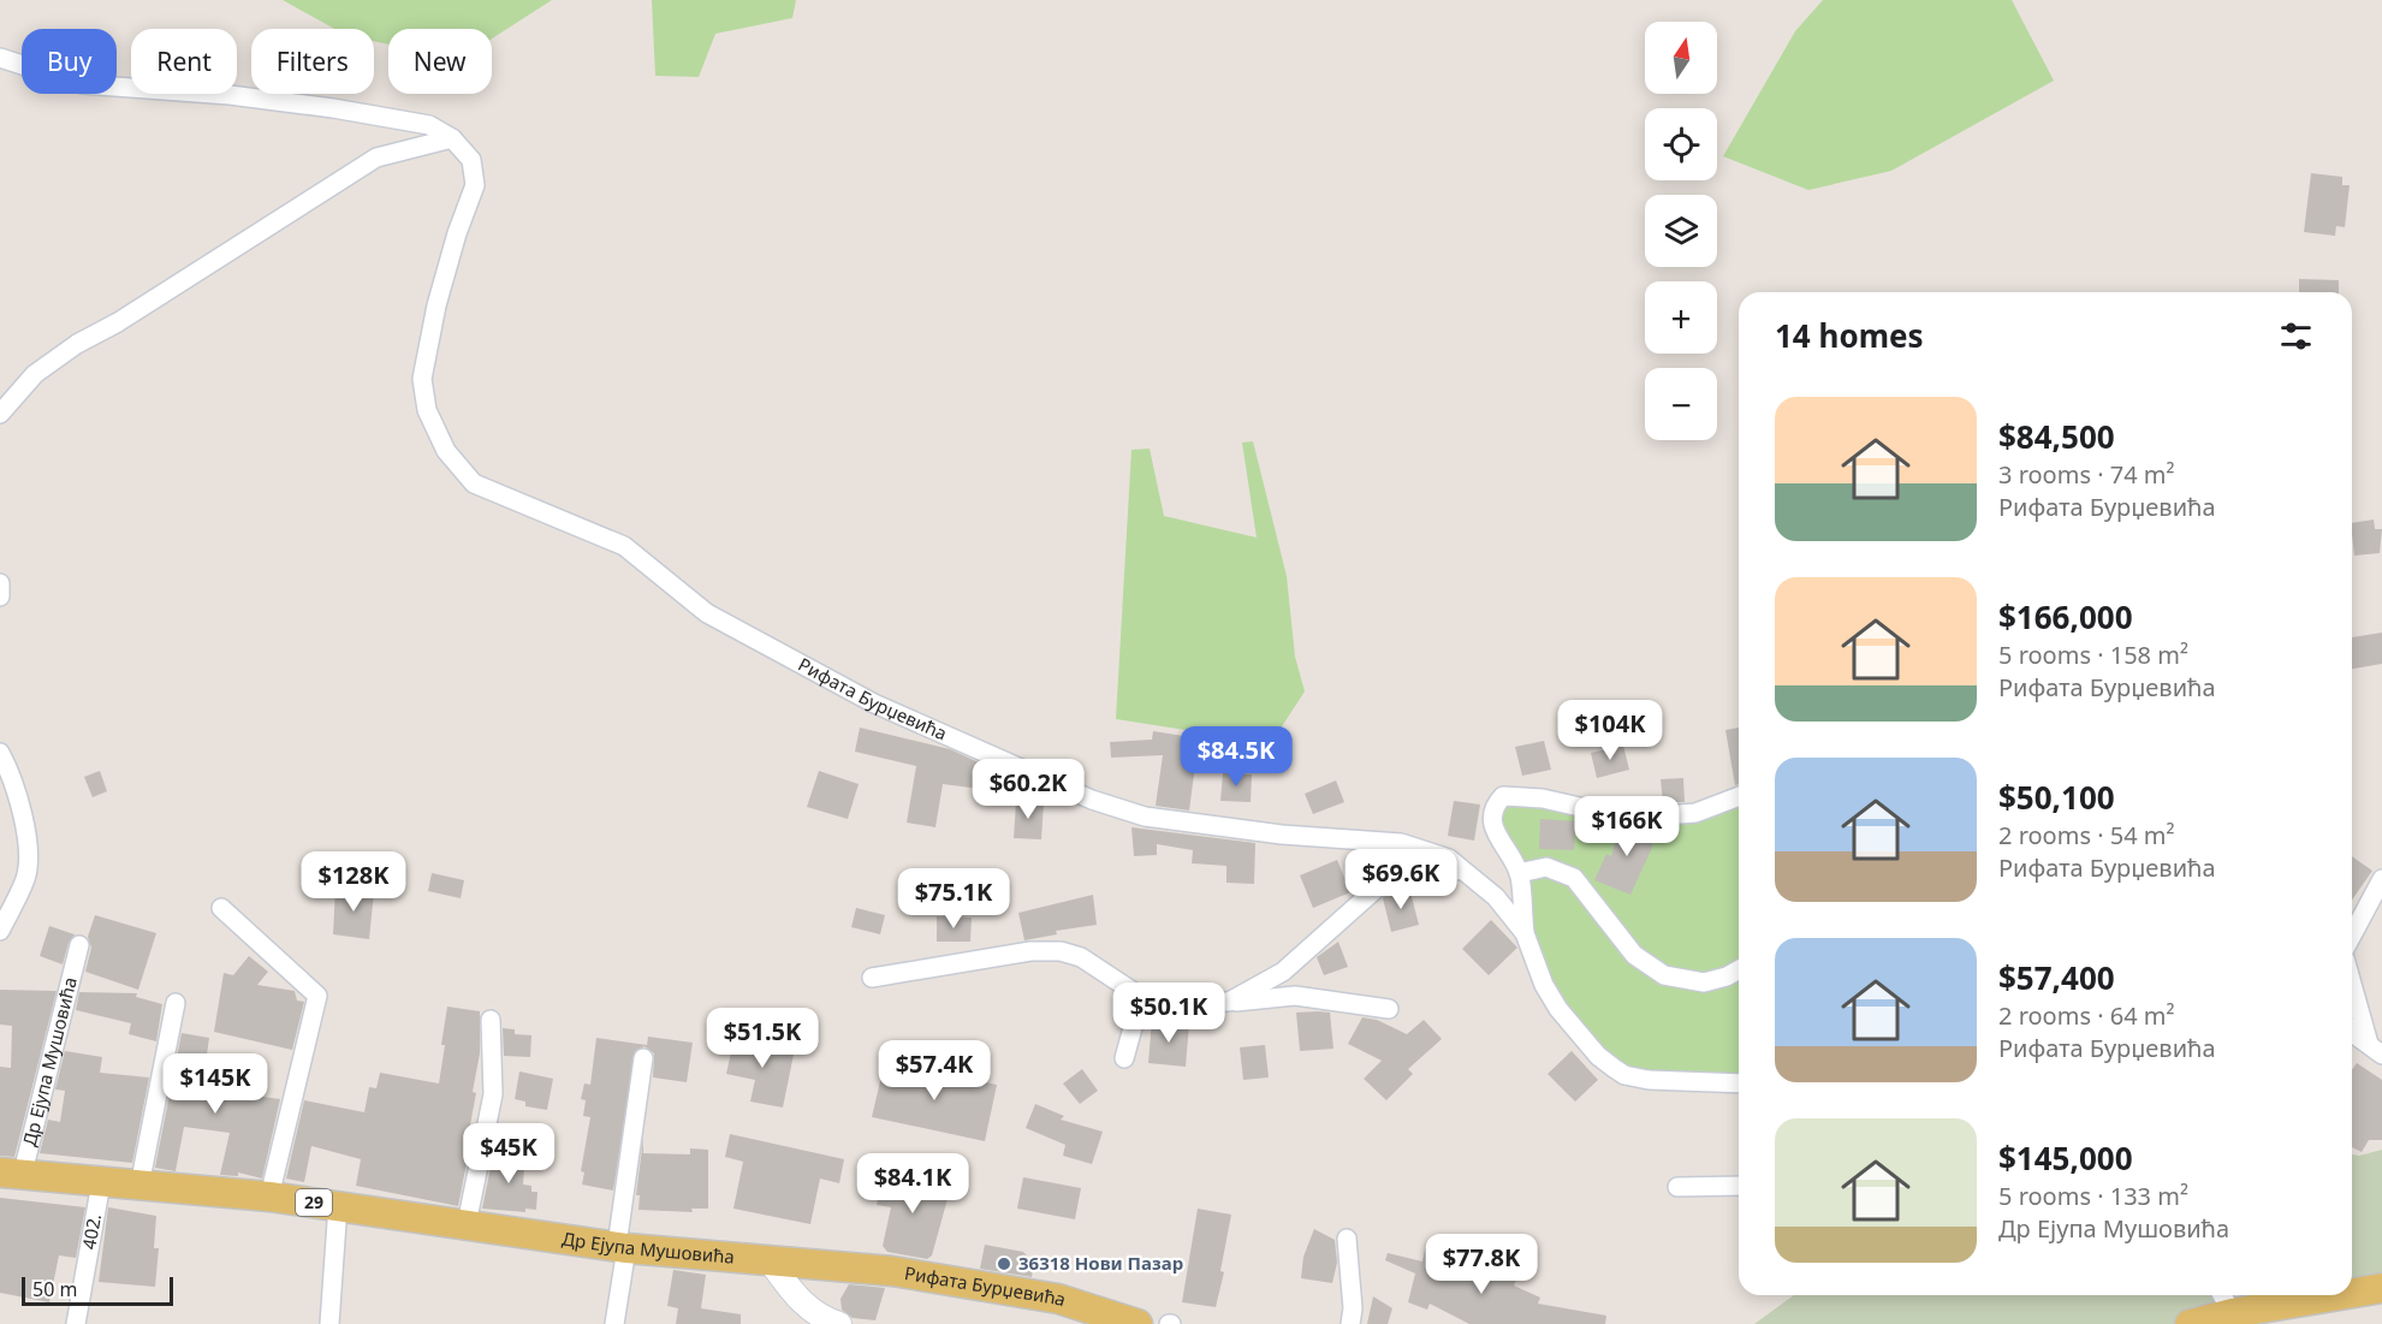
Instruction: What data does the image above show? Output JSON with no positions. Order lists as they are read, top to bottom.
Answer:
{
  "streets": {
    "main road": ["Рифата Бурџевића", "Др Ејупа Мушовића", "29"],
    "street": ["402."]
  },
  "crossings": [
    ["Рифата Бурџевића", "Др Ејупа Мушовића"],
    ["Др Ејупа Мушовића", "402."]
  ],
  "places": ["36318 Нови Пазар"],
  "scale_bar": "50 m",
  "north": "top",
  "page": {
    "map_buttons": ["+", "−"],
    "chip": [
      "Buy",
      "Rent",
      "Filters",
      "New"
    ],
    "heading": "14 homes",
    "list": [
      {
        "name": "$84,500",
        "note": "3 rooms · 74 m² · Рифата Бурџевића"
      },
      {
        "name": "$166,000",
        "note": "5 rooms · 158 m² · Рифата Бурџевића"
      },
      {
        "name": "$50,100",
        "note": "2 rooms · 54 m² · Рифата Бурџевића"
      },
      {
        "name": "$57,400",
        "note": "2 rooms · 64 m² · Рифата Бурџевића"
      },
      {
        "name": "$145,000",
        "note": "5 rooms · 133 m² · Др Ејупа Мушовића"
      }
    ],
    "price": [
      "$104K",
      "$84.5K",
      "$60.2K",
      "$166K",
      "$69.6K",
      "$128K",
      "$75.1K",
      "$50.1K",
      "$51.5K",
      "$57.4K",
      "$145K",
      "$45K",
      "$84.1K",
      "$77.8K"
    ],
    "scale": "50 m"
  }
}
